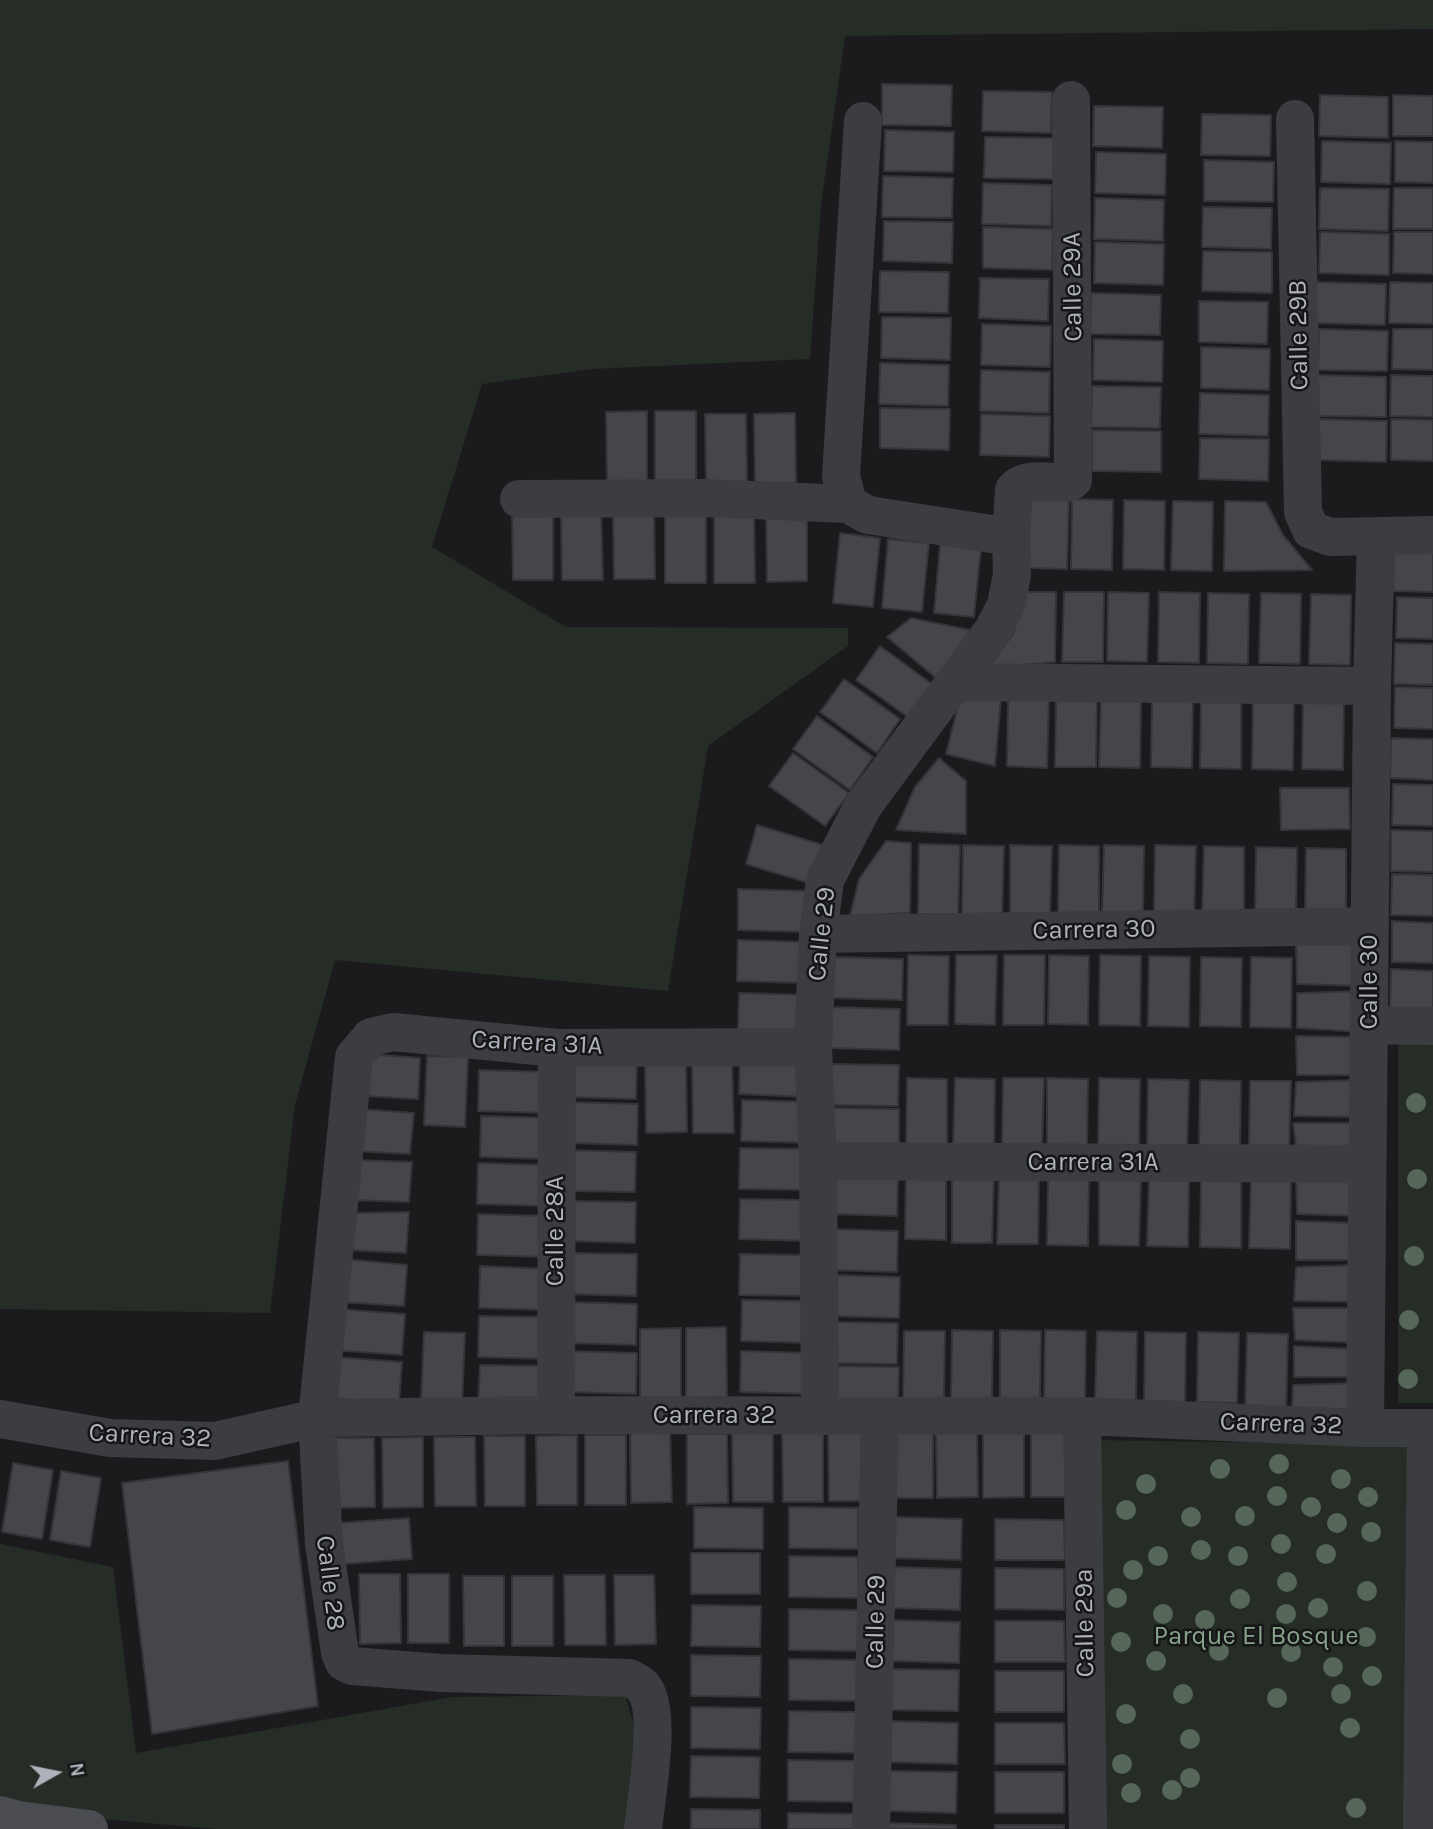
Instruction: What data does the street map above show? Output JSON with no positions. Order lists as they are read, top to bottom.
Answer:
{
  "streets": {
    "street": [
      "Calle 29A",
      "Calle 29B",
      "Carrera 30",
      "Calle 29",
      "Calle 30",
      "Carrera 31A",
      "Calle 28A",
      "Carrera 32",
      "Calle 28",
      "Calle 29a"
    ]
  },
  "crossings": [
    ["Calle 29A", "Calle 29"],
    ["Calle 29B", "Calle 30"],
    ["Carrera 30", "Calle 29"],
    ["Carrera 30", "Calle 30"],
    ["Calle 29", "Carrera 31A"],
    ["Calle 29", "Carrera 32"],
    ["Calle 30", "Carrera 31A"],
    ["Calle 30", "Carrera 32"],
    ["Carrera 31A", "Calle 28A"],
    ["Carrera 31A", "Calle 28"],
    ["Calle 28A", "Carrera 32"],
    ["Carrera 32", "Calle 28"],
    ["Carrera 32", "Calle 29a"]
  ],
  "parks": ["Parque El Bosque"],
  "north": "right"
}
